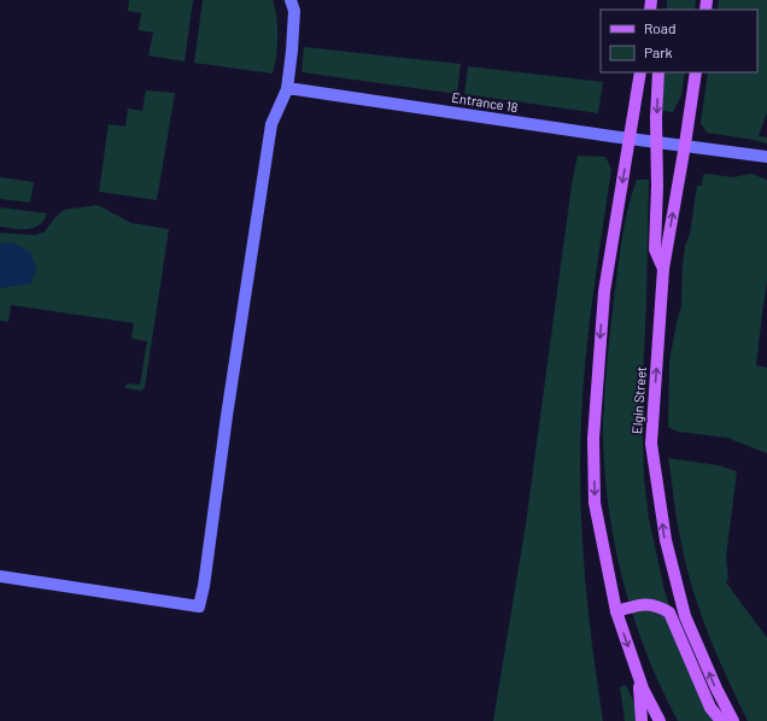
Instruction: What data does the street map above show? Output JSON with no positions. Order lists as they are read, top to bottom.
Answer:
{
  "streets": {
    "main road": ["Elgin Street"],
    "street": ["Entrance 18"]
  },
  "crossings": [
    ["Entrance 18", "Elgin Street"]
  ],
  "legend": ["Road", "Park"]
}
